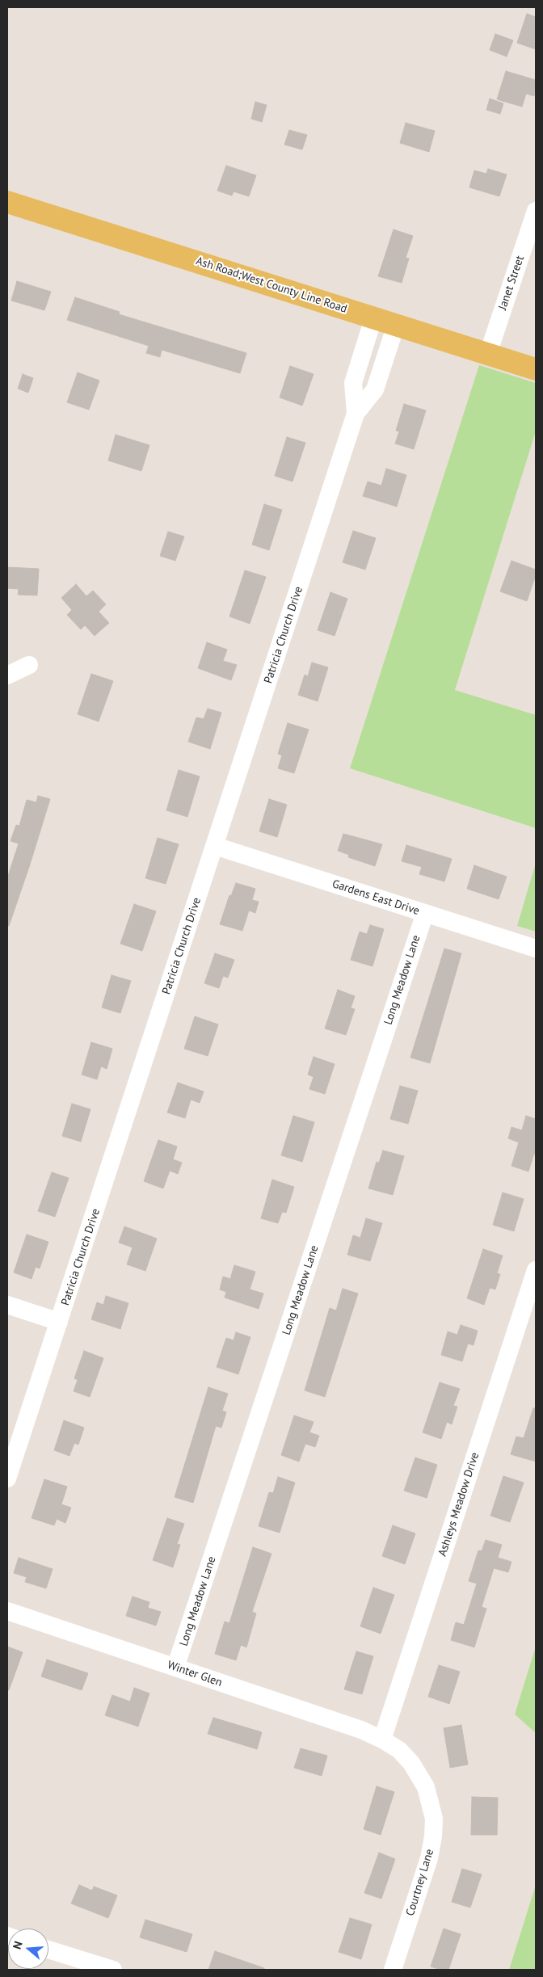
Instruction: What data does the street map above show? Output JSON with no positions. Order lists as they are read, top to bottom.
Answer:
{
  "streets": {
    "main road": ["Ash Road;West County Line Road"],
    "street": [
      "Janet Street",
      "Patricia Church Drive",
      "Gardens East Drive",
      "Long Meadow Lane",
      "Ashleys Meadow Drive",
      "Winter Glen",
      "Courtney Lane"
    ]
  },
  "crossings": [
    ["Janet Street", "Ash Road;West County Line Road"],
    ["Ash Road;West County Line Road", "Patricia Church Drive"],
    ["Patricia Church Drive", "Gardens East Drive"],
    ["Gardens East Drive", "Long Meadow Lane"],
    ["Long Meadow Lane", "Winter Glen"],
    ["Ashleys Meadow Drive", "Winter Glen"],
    ["Ashleys Meadow Drive", "Courtney Lane"],
    ["Winter Glen", "Courtney Lane"]
  ],
  "north": "left"
}
